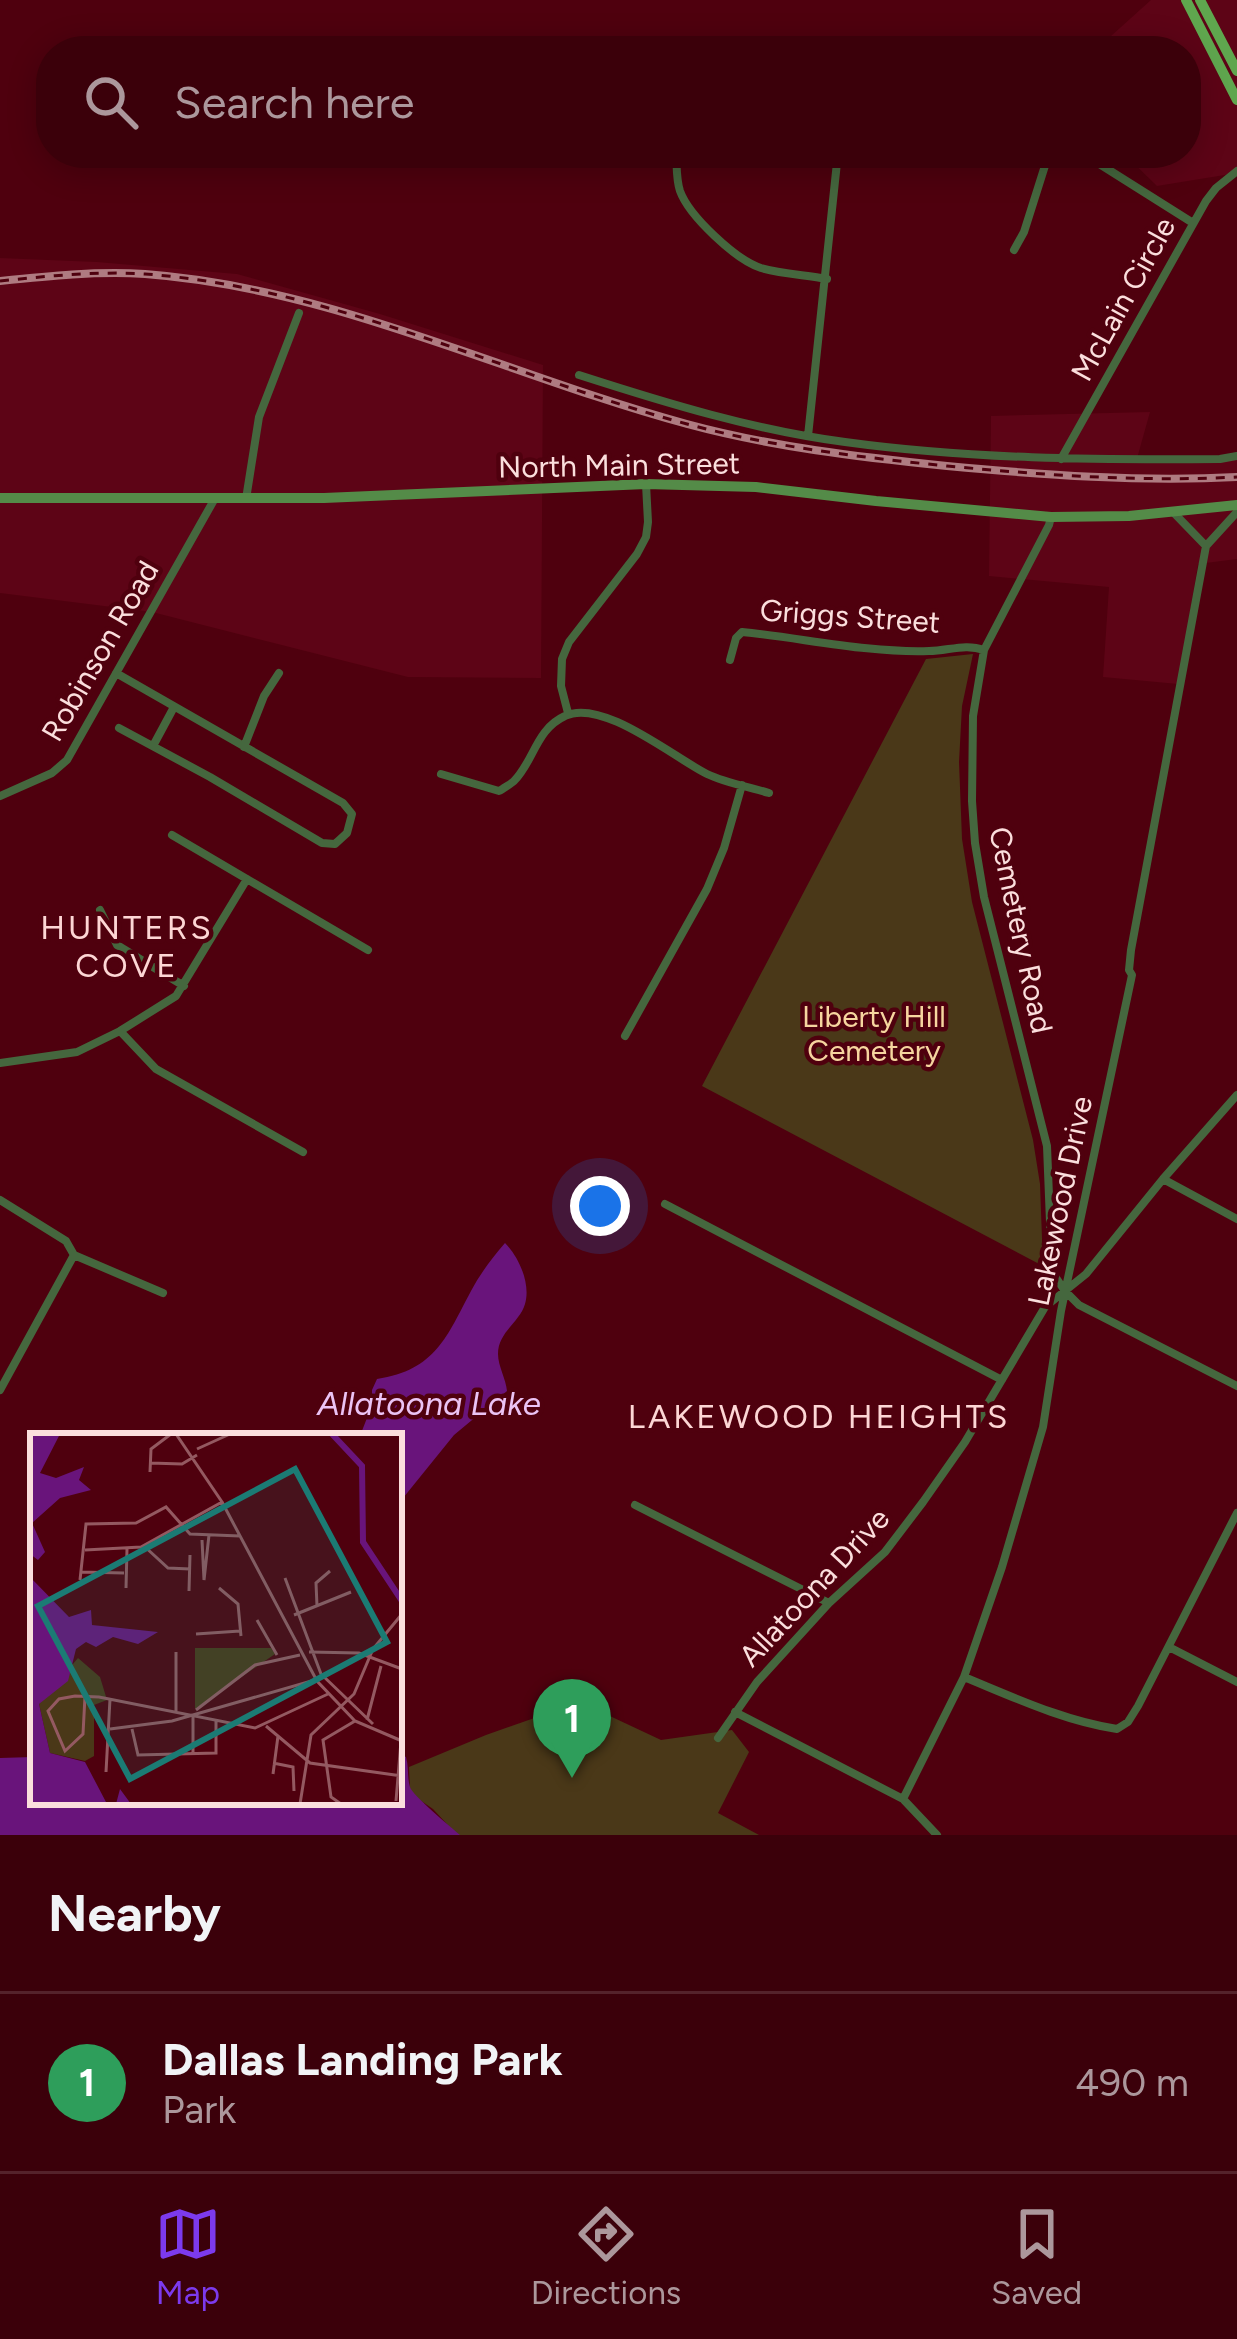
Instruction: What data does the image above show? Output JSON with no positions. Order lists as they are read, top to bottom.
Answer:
{
  "streets": {
    "main road": ["North Main Street"],
    "street": [
      "McLain Circle",
      "Griggs Street",
      "Robinson Road",
      "Cemetery Road",
      "Lakewood Drive",
      "Allatoona Drive"
    ]
  },
  "crossings": [
    ["North Main Street", "Robinson Road"],
    ["North Main Street", "Cemetery Road"],
    ["Griggs Street", "Cemetery Road"],
    ["Cemetery Road", "Lakewood Drive"],
    ["Cemetery Road", "Allatoona Drive"],
    ["Lakewood Drive", "Allatoona Drive"]
  ],
  "districts": ["HUNTERS COVE", "LAKEWOOD HEIGHTS"],
  "water": ["Allatoona Lake"],
  "parks": ["Liberty Hill Cemetery"],
  "page": {
    "search": "Search here",
    "pins": "1",
    "heading": "Nearby",
    "list": [
      {
        "mark": "1",
        "name": "Dallas Landing Park",
        "note": "Park",
        "value": "490 m"
      }
    ],
    "nav": ["Map", "Directions", "Saved"]
  }
}
